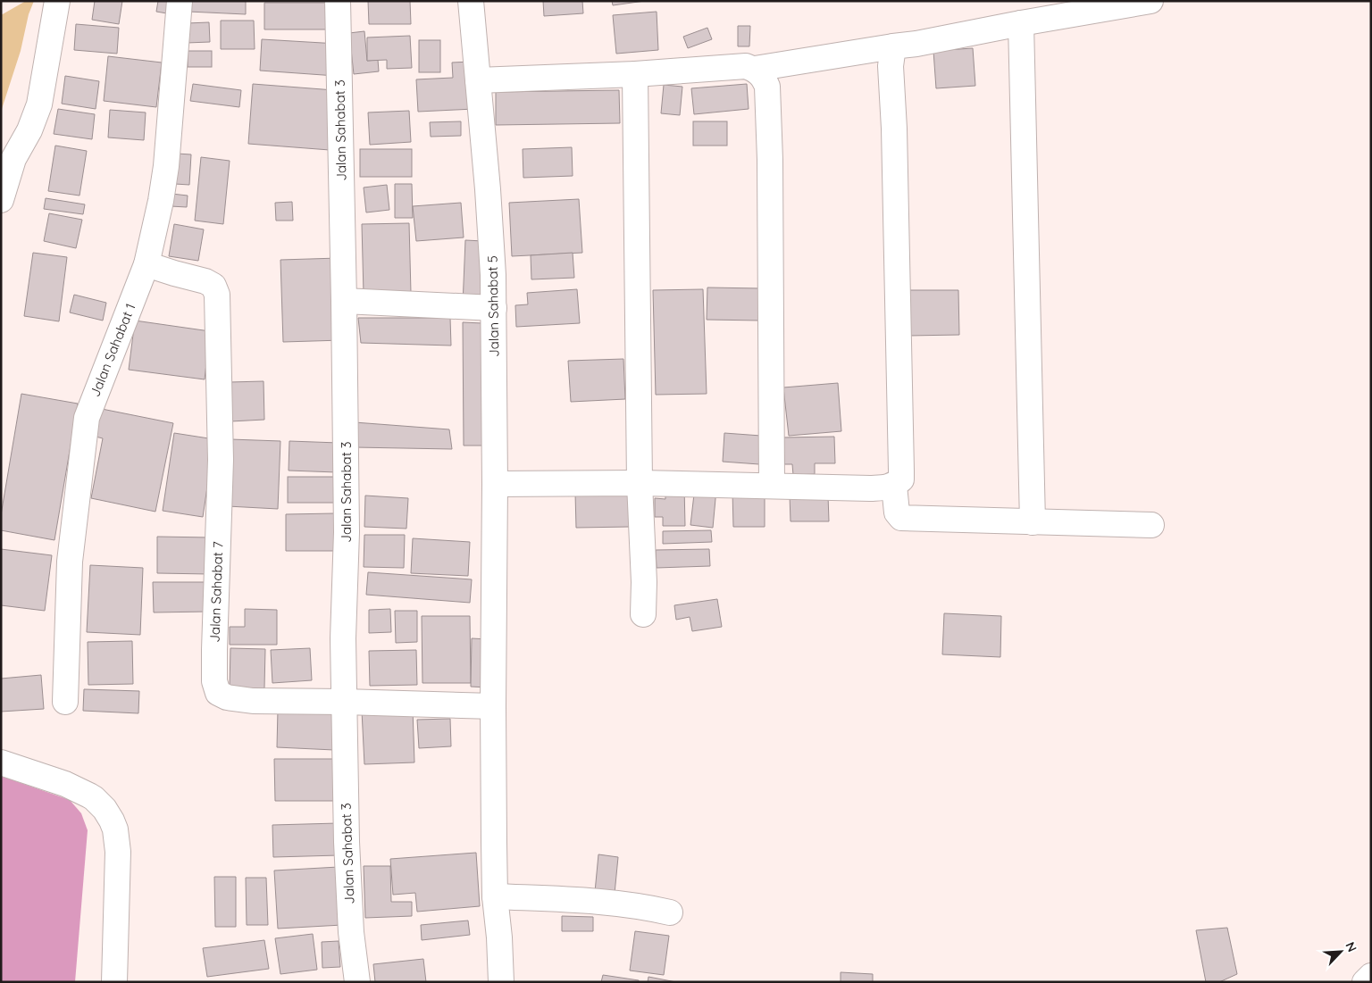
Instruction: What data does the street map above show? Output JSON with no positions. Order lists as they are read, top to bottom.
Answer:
{
  "streets": {
    "street": [
      "Jalan Sahabat 3",
      "Jalan Sahabat 5",
      "Jalan Sahabat 1",
      "Jalan Sahabat 7"
    ]
  },
  "crossings": [
    ["Jalan Sahabat 3", "Jalan Sahabat 7"],
    ["Jalan Sahabat 5", "Jalan Sahabat 7"],
    ["Jalan Sahabat 1", "Jalan Sahabat 7"]
  ],
  "north": "top right"
}
